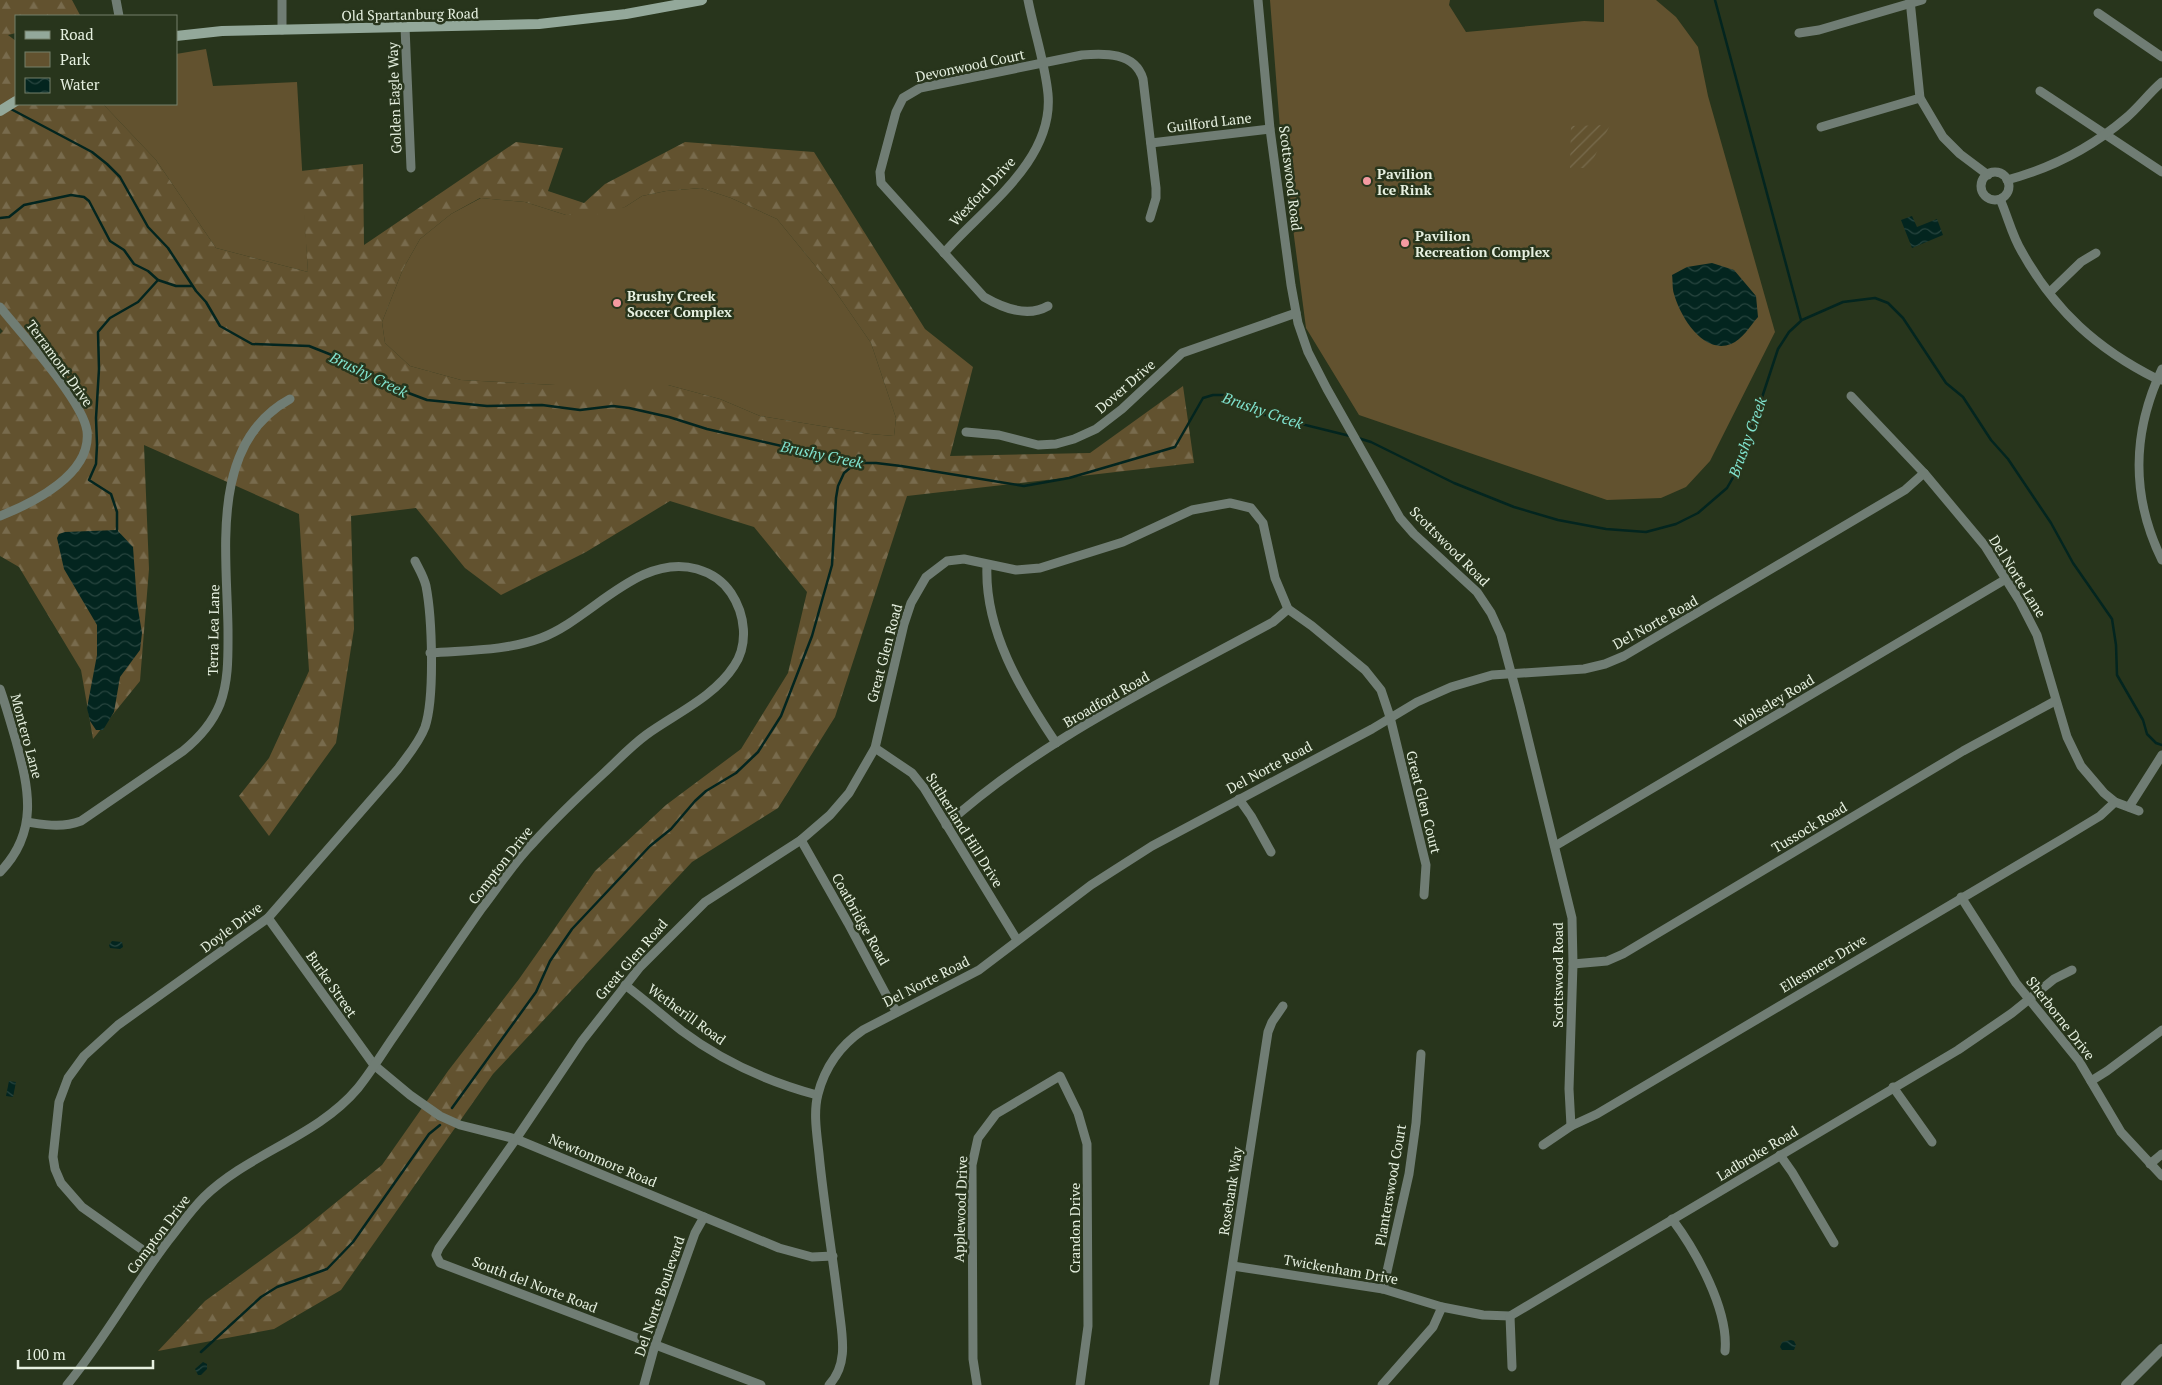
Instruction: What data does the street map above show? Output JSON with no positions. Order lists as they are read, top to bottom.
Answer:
{
  "streets": {
    "main road": ["Old Spartanburg Road"],
    "street": [
      "Devonwood Court",
      "Golden Eagle Way",
      "Guilford Lane",
      "Scottswood Road",
      "Wexford Drive",
      "Terramont Drive",
      "Dover Drive",
      "Del Norte Lane",
      "Del Norte Road",
      "Terra Lea Lane",
      "Great Glen Road",
      "Broadford Road",
      "Wolseley Road",
      "Montero Lane",
      "Great Glen Court",
      "Tussock Road",
      "Sutherland Hill Drive",
      "Compton Drive",
      "Coatbridge Road",
      "Doyle Drive",
      "Ellesmere Drive",
      "Burke Street",
      "Wetherill Road",
      "Sherborne Drive",
      "Ladbroke Road",
      "Newtonmore Road",
      "Planterswood Court",
      "Rosebank Way",
      "Applewood Drive",
      "Crandon Drive",
      "Twickenham Drive",
      "South del Norte Road",
      "Del Norte Boulevard"
    ]
  },
  "crossings": [
    ["Old Spartanburg Road", "Golden Eagle Way"],
    ["Devonwood Court", "Guilford Lane"],
    ["Devonwood Court", "Wexford Drive"],
    ["Guilford Lane", "Scottswood Road"],
    ["Scottswood Road", "Dover Drive"],
    ["Scottswood Road", "Del Norte Road"],
    ["Scottswood Road", "Wolseley Road"],
    ["Scottswood Road", "Tussock Road"],
    ["Scottswood Road", "Ellesmere Drive"],
    ["Del Norte Lane", "Del Norte Road"],
    ["Del Norte Lane", "Wolseley Road"],
    ["Del Norte Lane", "Tussock Road"],
    ["Del Norte Lane", "Ellesmere Drive"],
    ["Del Norte Road", "Great Glen Court"],
    ["Del Norte Road", "Sutherland Hill Drive"],
    ["Del Norte Road", "Coatbridge Road"],
    ["Del Norte Road", "Wetherill Road"],
    ["Del Norte Road", "Newtonmore Road"],
    ["Terra Lea Lane", "Montero Lane"],
    ["Great Glen Road", "Broadford Road"],
    ["Great Glen Road", "Sutherland Hill Drive"],
    ["Great Glen Road", "Coatbridge Road"],
    ["Great Glen Road", "Wetherill Road"],
    ["Great Glen Road", "Newtonmore Road"],
    ["Great Glen Road", "South del Norte Road"],
    ["Broadford Road", "Sutherland Hill Drive"],
    ["Compton Drive", "Doyle Drive"],
    ["Compton Drive", "Burke Street"],
    ["Compton Drive", "Newtonmore Road"],
    ["Doyle Drive", "Burke Street"],
    ["Ellesmere Drive", "Sherborne Drive"],
    ["Burke Street", "Newtonmore Road"],
    ["Sherborne Drive", "Ladbroke Road"],
    ["Newtonmore Road", "South del Norte Road"],
    ["Newtonmore Road", "Del Norte Boulevard"],
    ["Planterswood Court", "Twickenham Drive"],
    ["Rosebank Way", "Twickenham Drive"],
    ["Applewood Drive", "Crandon Drive"],
    ["South del Norte Road", "Del Norte Boulevard"]
  ],
  "water": ["Brushy Creek"],
  "places": ["Pavilion Ice Rink", "Pavilion Recreation Complex", "Brushy Creek Soccer Complex"],
  "legend": ["Road", "Park", "Water"],
  "scale_bar": "100 m"
}
